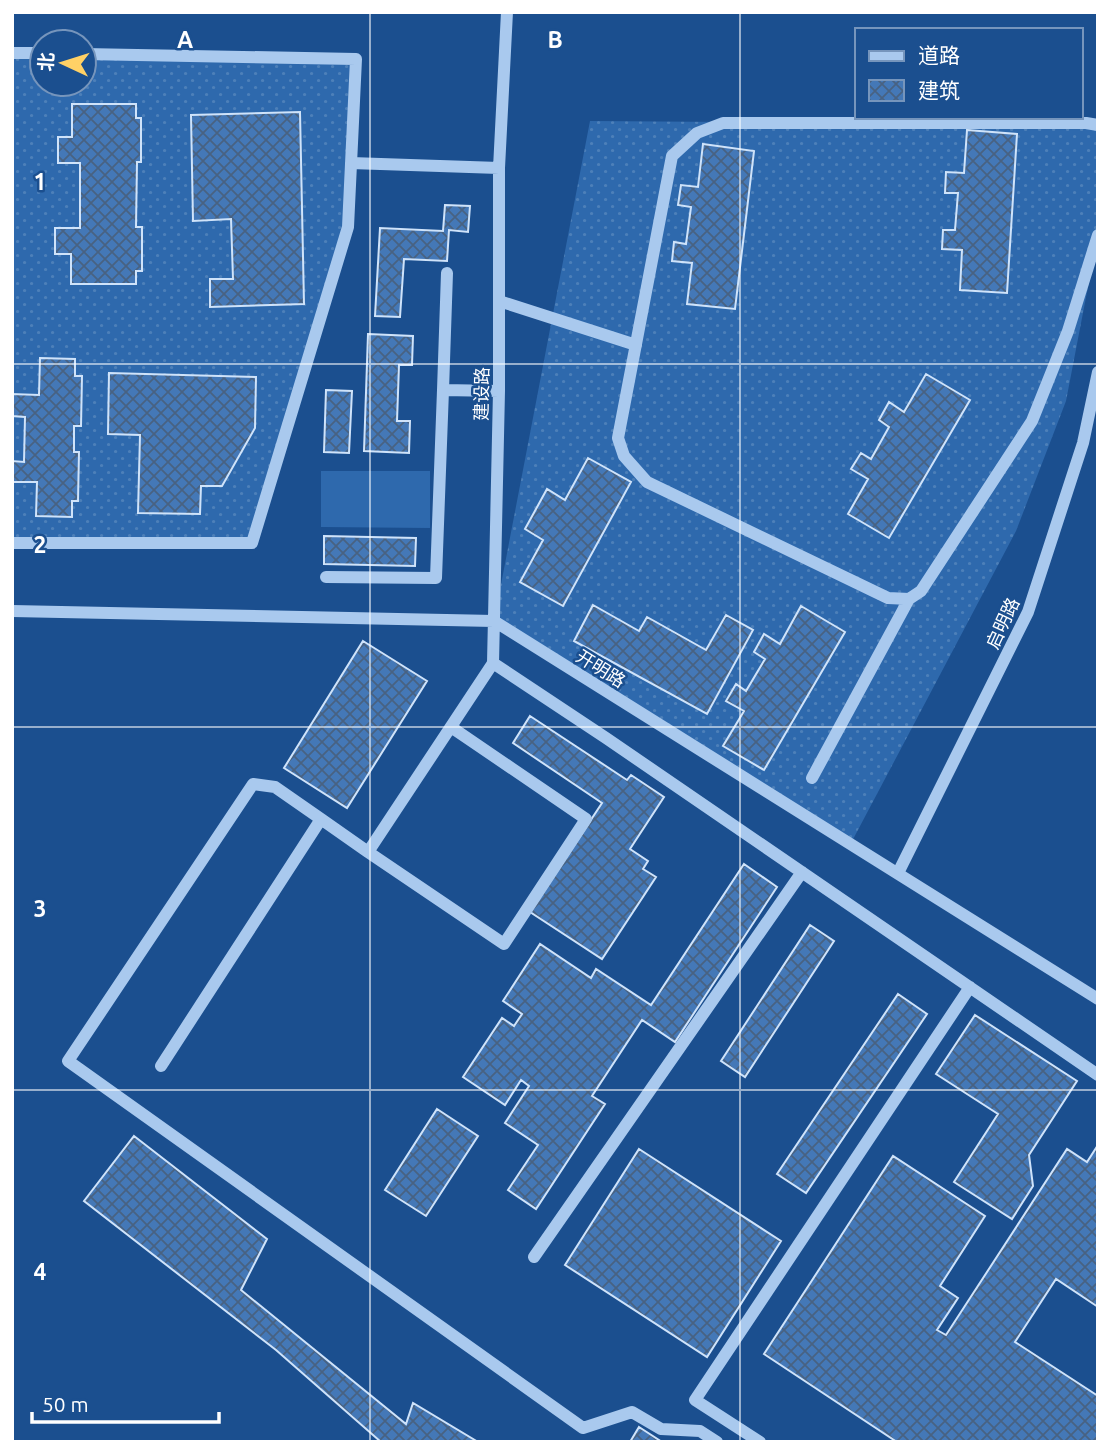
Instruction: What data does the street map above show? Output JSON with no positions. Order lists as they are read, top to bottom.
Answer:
{
  "streets": {
    "street": ["建设路", "启明路", "开明路"]
  },
  "crossings": [
    ["建设路", "开明路"],
    ["启明路", "开明路"]
  ],
  "legend": ["道路", "建筑"],
  "scale_bar": "50 m",
  "north": "left",
  "grid": {
    "columns": ["A", "B"],
    "rows": [
      "1",
      "2",
      "3",
      "4"
    ]
  }
}
